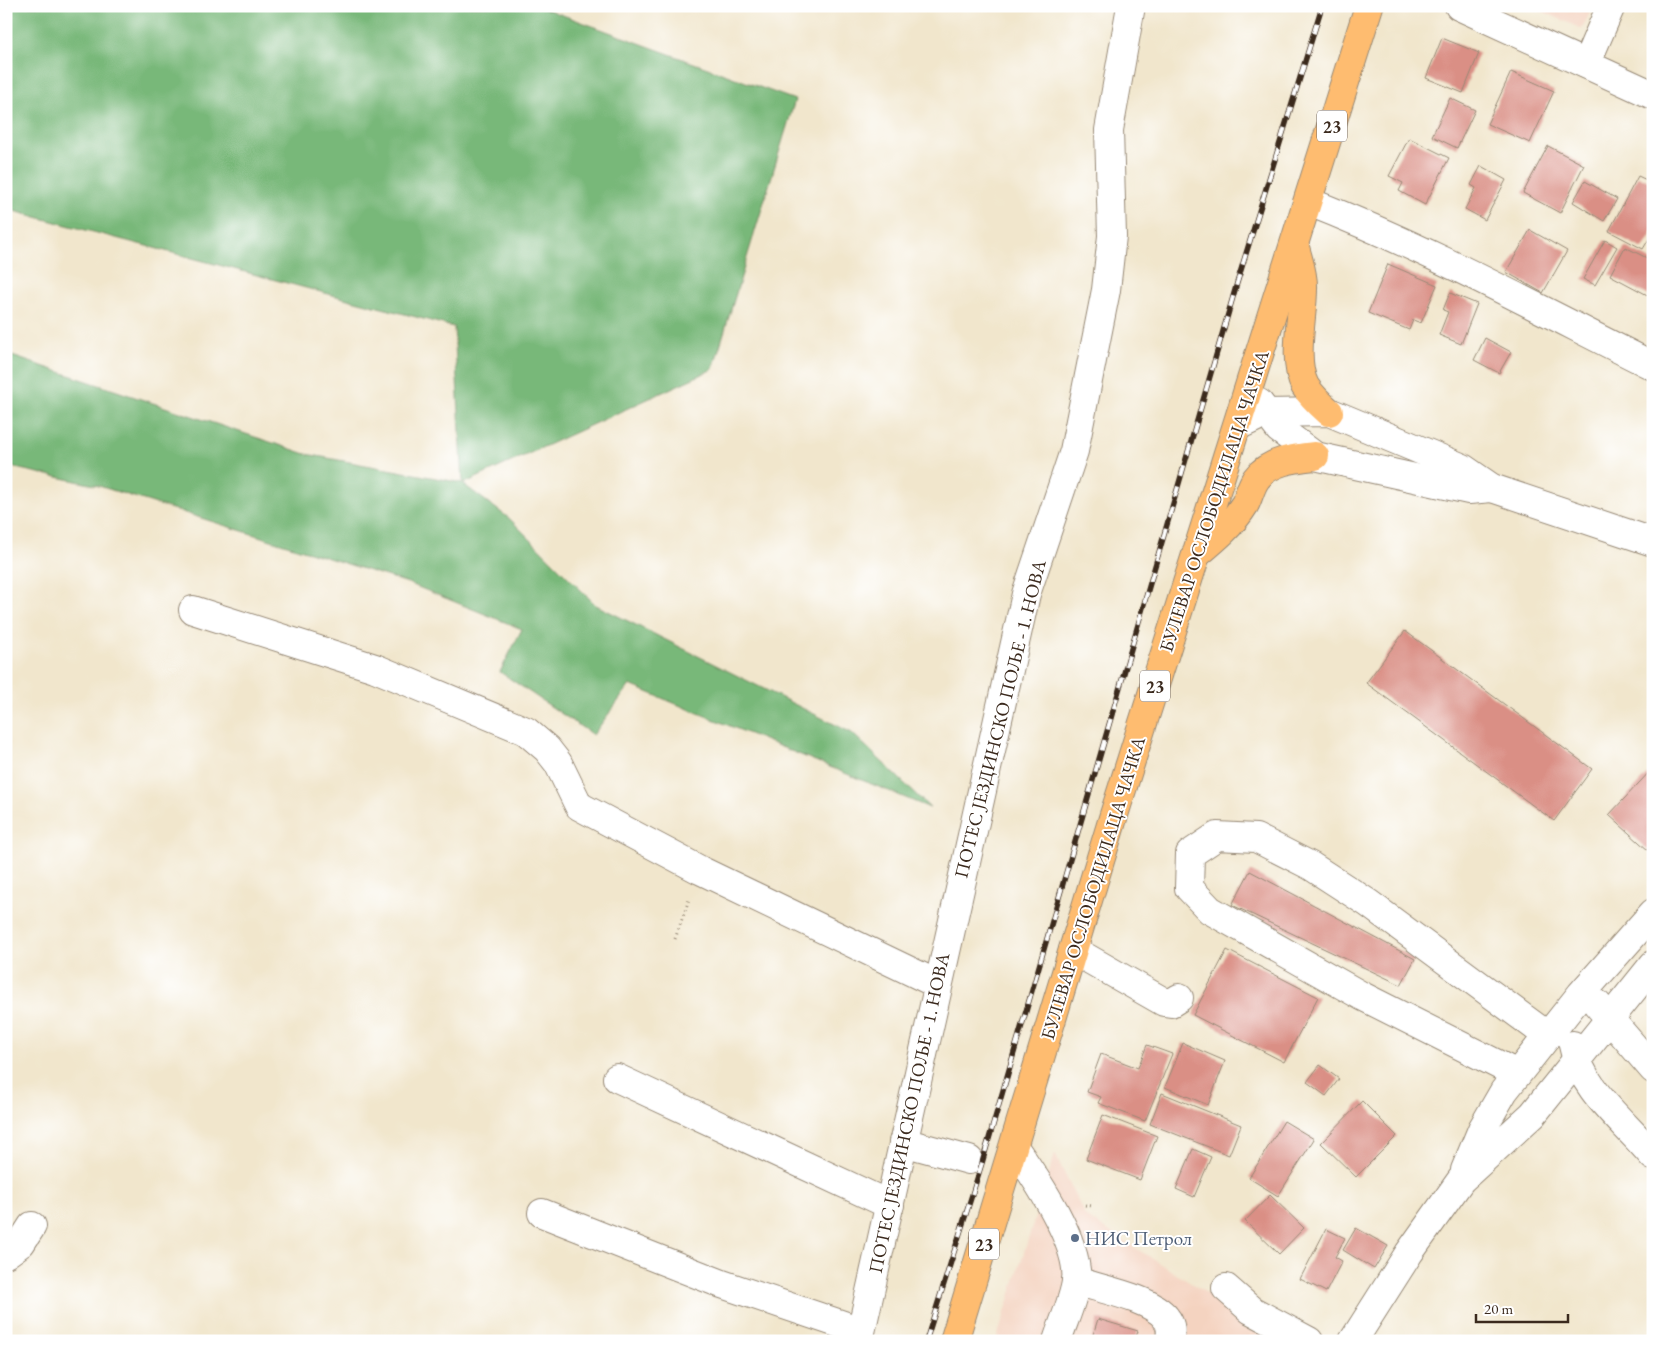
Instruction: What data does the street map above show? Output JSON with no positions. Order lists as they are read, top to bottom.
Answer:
{
  "streets": {
    "main road": ["23", "БУЛЕВАР ОСЛОБОДИЛАЦА ЧАЧКА"],
    "street": ["ПОТЕС ЈЕЗДИНСКО ПОЉЕ - 1. НОВА"]
  },
  "places": ["НИС Петрол"],
  "scale_bar": "20 m"
}
